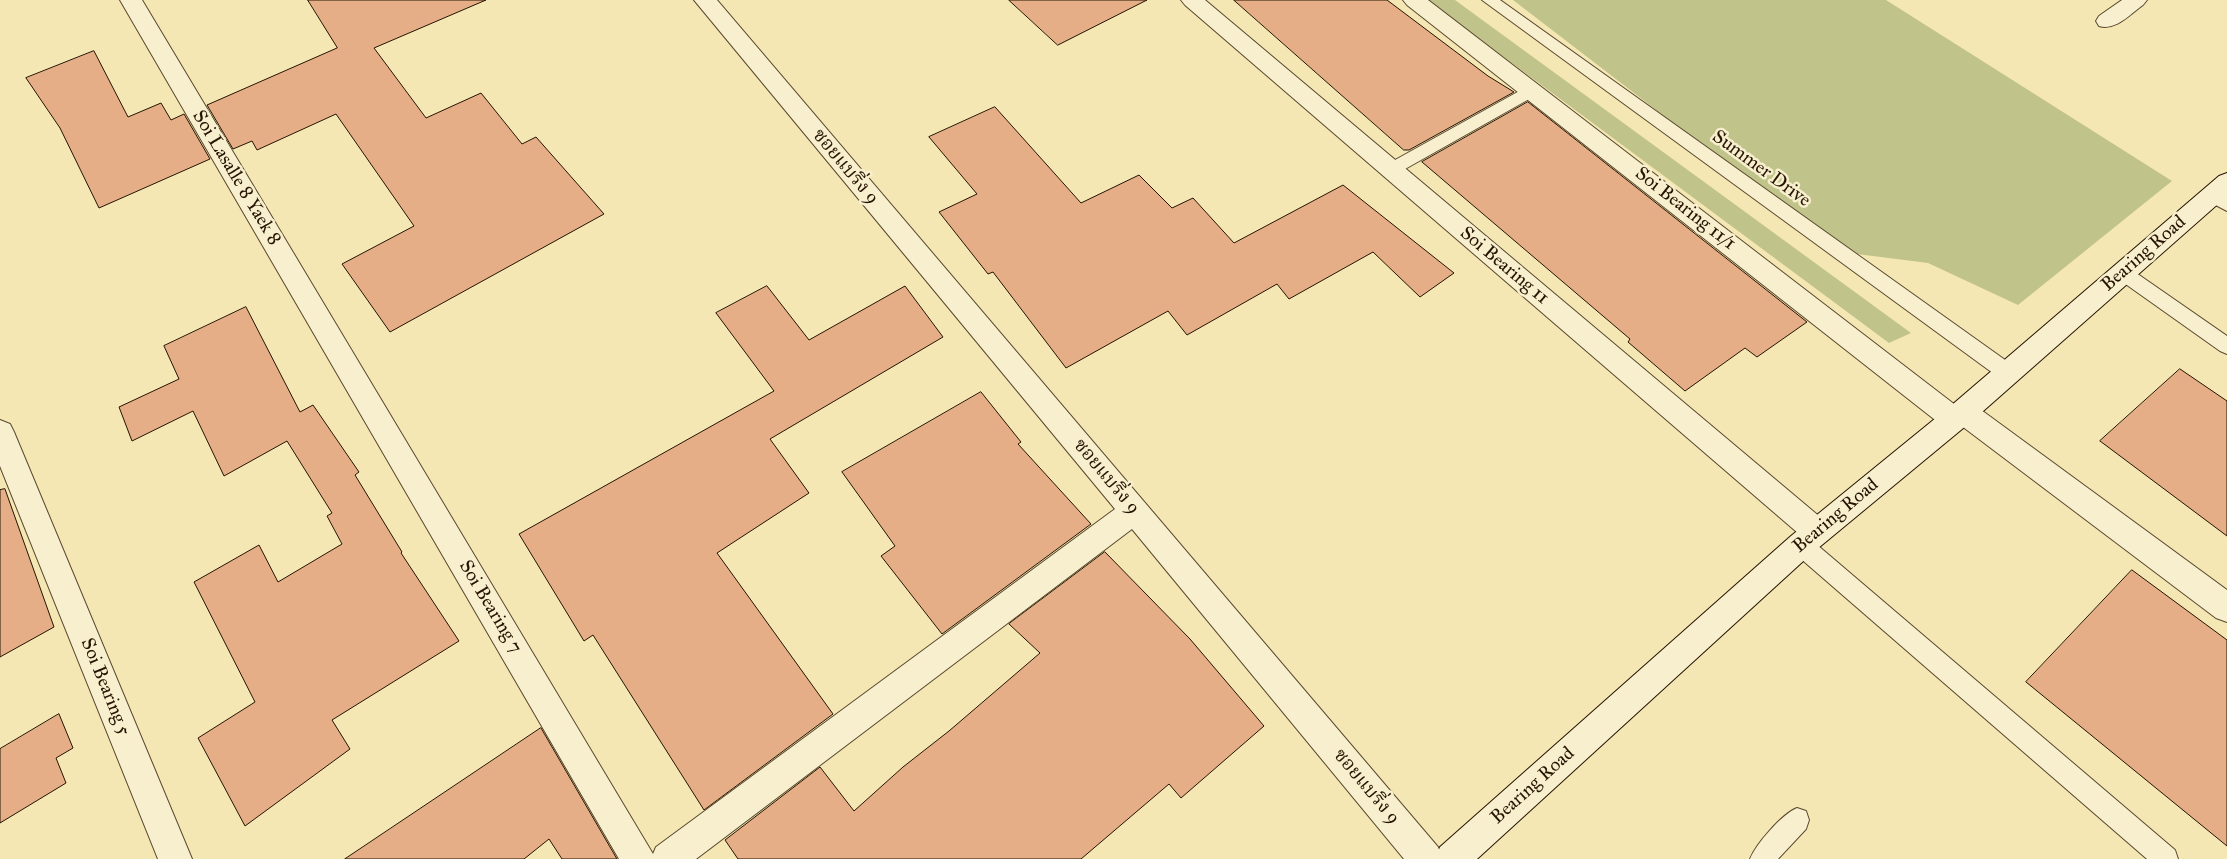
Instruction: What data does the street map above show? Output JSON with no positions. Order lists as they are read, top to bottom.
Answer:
{
  "streets": {
    "street": [
      "ซอยแบริ่ง 9",
      "Soi Lasalle 8 Yaek 8",
      "Soi Bearing 11/1",
      "Bearing Road",
      "Soi Bearing 11",
      "Soi Bearing 7",
      "Soi Bearing 5"
    ],
    "lane": ["Summer Drive"]
  },
  "crossings": [
    ["Summer Drive", "Bearing Road"],
    ["Soi Lasalle 8 Yaek 8", "Soi Bearing 7"],
    ["Soi Bearing 11/1", "Bearing Road"],
    ["Bearing Road", "Soi Bearing 11"]
  ]
}
